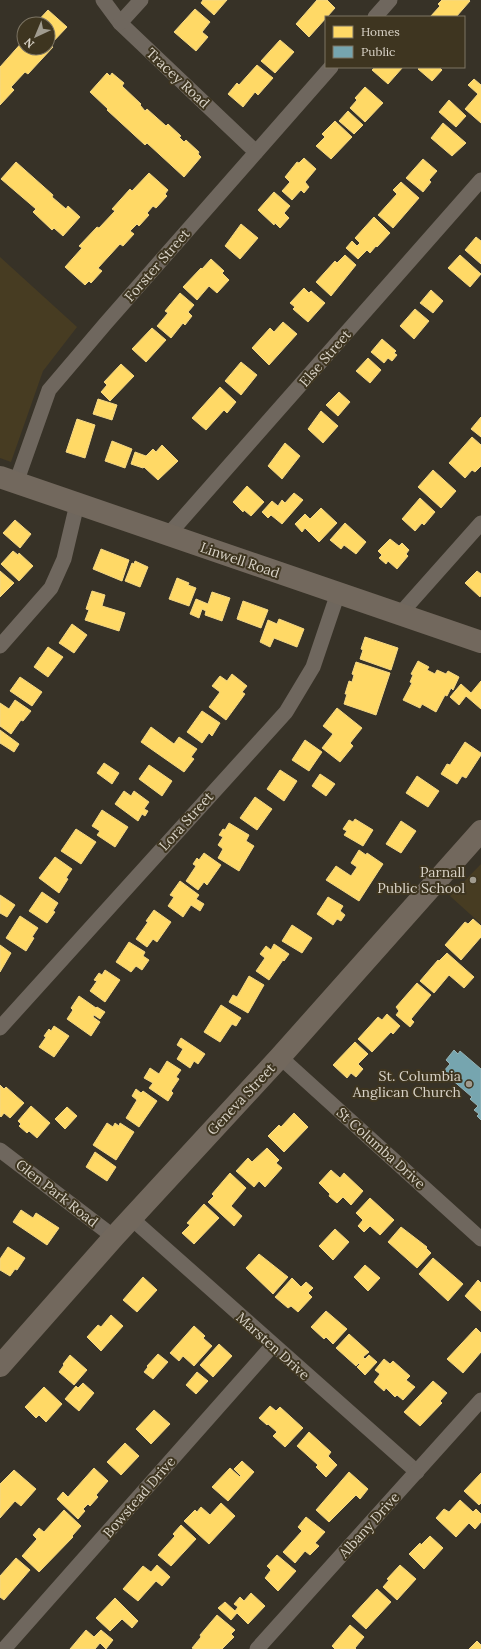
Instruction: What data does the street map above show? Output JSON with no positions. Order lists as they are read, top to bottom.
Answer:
{
  "streets": {
    "main road": ["Linwell Road", "Geneva Street"],
    "street": [
      "Tracey Road",
      "Forster Street",
      "Else Street",
      "Lora Street",
      "St Columba Drive",
      "Glen Park Road",
      "Marsten Drive",
      "Bowstead Drive",
      "Albany Drive"
    ]
  },
  "crossings": [
    ["Tracey Road", "Forster Street"],
    ["Forster Street", "Linwell Road"],
    ["Else Street", "Linwell Road"],
    ["Linwell Road", "Lora Street"],
    ["Geneva Street", "St Columba Drive"],
    ["Geneva Street", "Glen Park Road"],
    ["Geneva Street", "Marsten Drive"],
    ["Marsten Drive", "Bowstead Drive"],
    ["Marsten Drive", "Albany Drive"]
  ],
  "places": ["Parnall Public School", "St. Columbia Anglican Church"],
  "legend": ["Homes", "Public"],
  "north": "bottom left"
}
